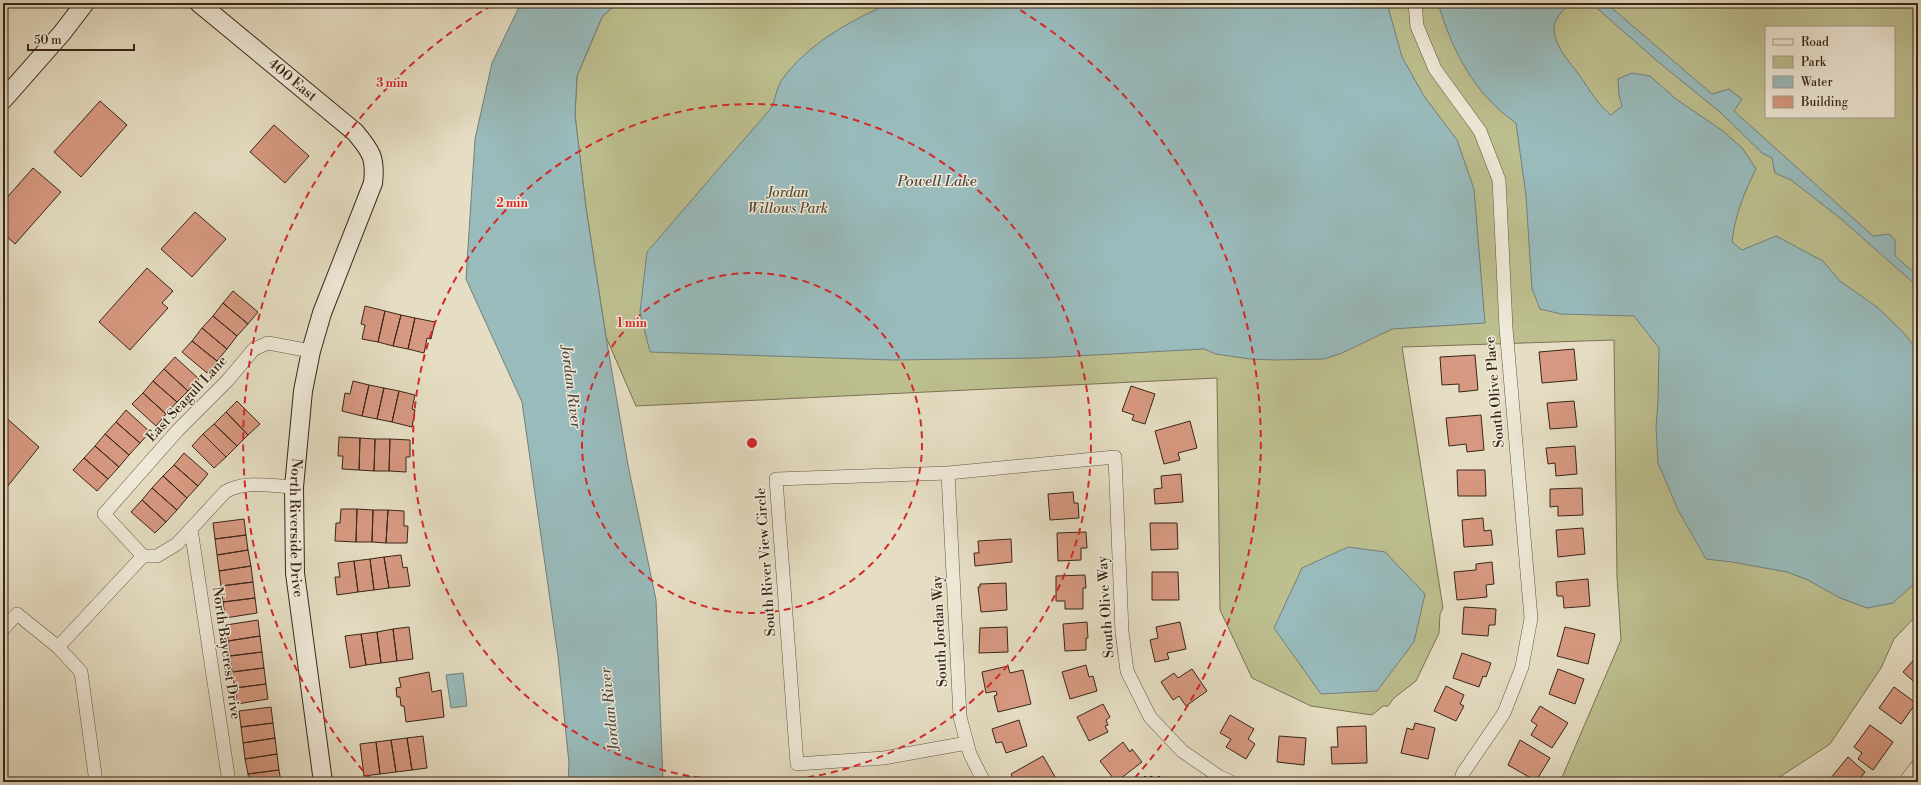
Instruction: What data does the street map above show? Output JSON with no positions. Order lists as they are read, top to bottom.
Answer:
{
  "streets": {
    "street": [
      "400 East",
      "South Olive Place",
      "East Seagull Lane",
      "North Riverside Drive",
      "South River View Circle",
      "South Olive Way",
      "South Jordan Way",
      "North Baycrest Drive"
    ]
  },
  "crossings": [
    ["400 East", "North Riverside Drive"],
    ["East Seagull Lane", "North Riverside Drive"],
    ["South River View Circle", "South Olive Way"],
    ["South River View Circle", "South Jordan Way"]
  ],
  "water": ["Powell Lake", "Jordan River"],
  "parks": ["Jordan Willows Park"],
  "legend": [
    "Road",
    "Park",
    "Water",
    "Building"
  ],
  "scale_bar": "50 m",
  "rings": ["3 min", "2 min", "1 min"]
}
